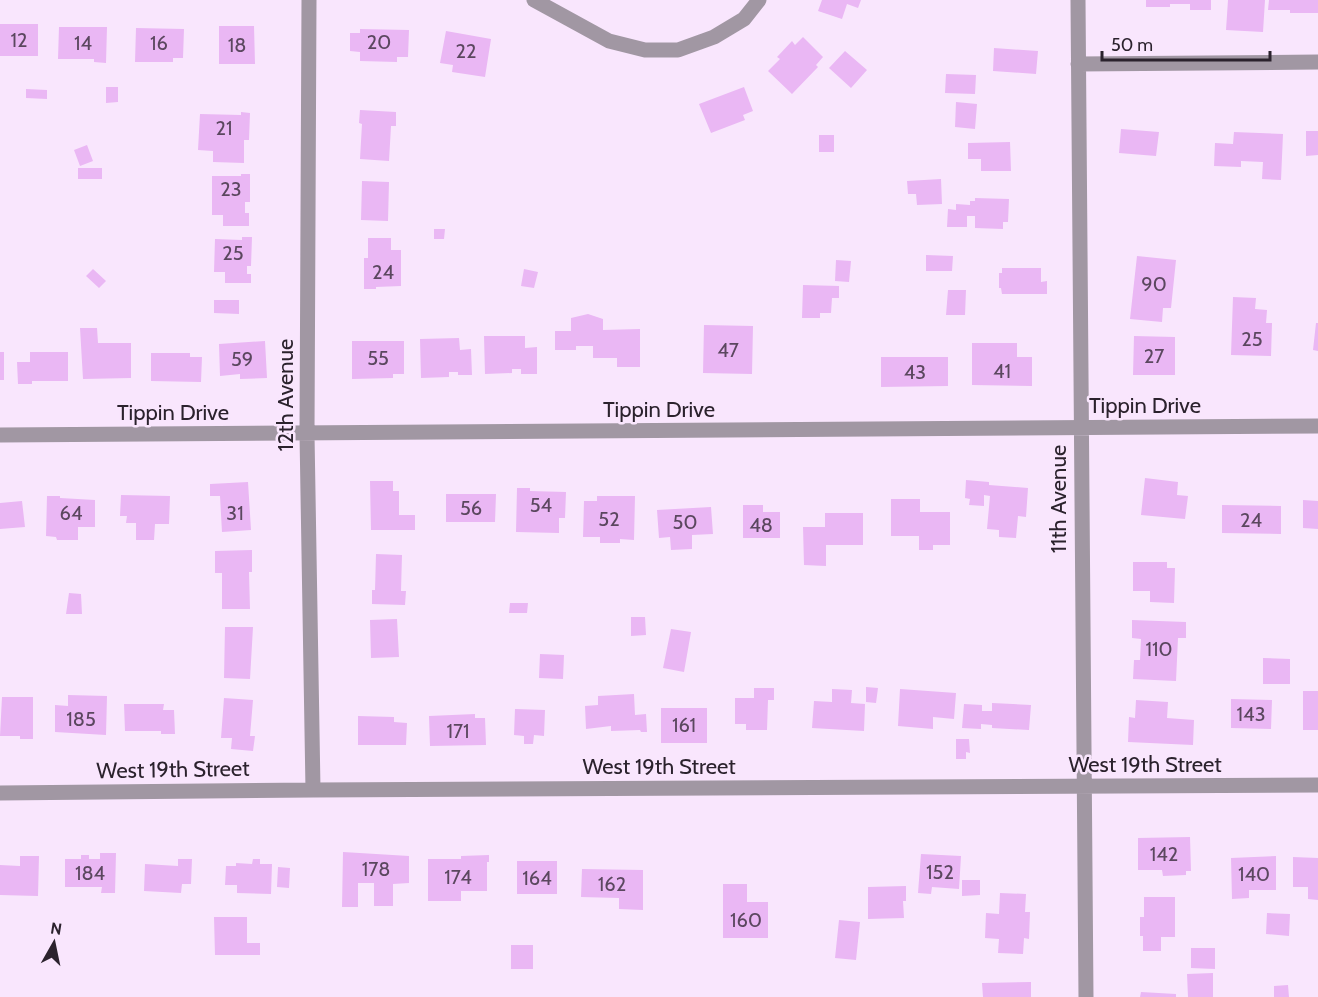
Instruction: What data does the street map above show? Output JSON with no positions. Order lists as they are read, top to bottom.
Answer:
{
  "streets": {
    "street": [
      "12th Avenue",
      "Tippin Drive",
      "11th Avenue",
      "West 19th Street"
    ]
  },
  "crossings": [
    ["12th Avenue", "Tippin Drive"],
    ["12th Avenue", "West 19th Street"],
    ["Tippin Drive", "11th Avenue"],
    ["11th Avenue", "West 19th Street"]
  ],
  "house_numbers": [
    "12",
    "20",
    "14",
    "16",
    "18",
    "22",
    "21",
    "23",
    "25",
    "24",
    "90",
    "25",
    "47",
    "27",
    "55",
    "59",
    "41",
    "43",
    "54",
    "56",
    "64",
    "31",
    "52",
    "24",
    "50",
    "48",
    "110",
    "143",
    "185",
    "161",
    "171",
    "142",
    "178",
    "152",
    "184",
    "140",
    "174",
    "164",
    "162",
    "160"
  ],
  "scale_bar": "50 m",
  "north": "top"
}
